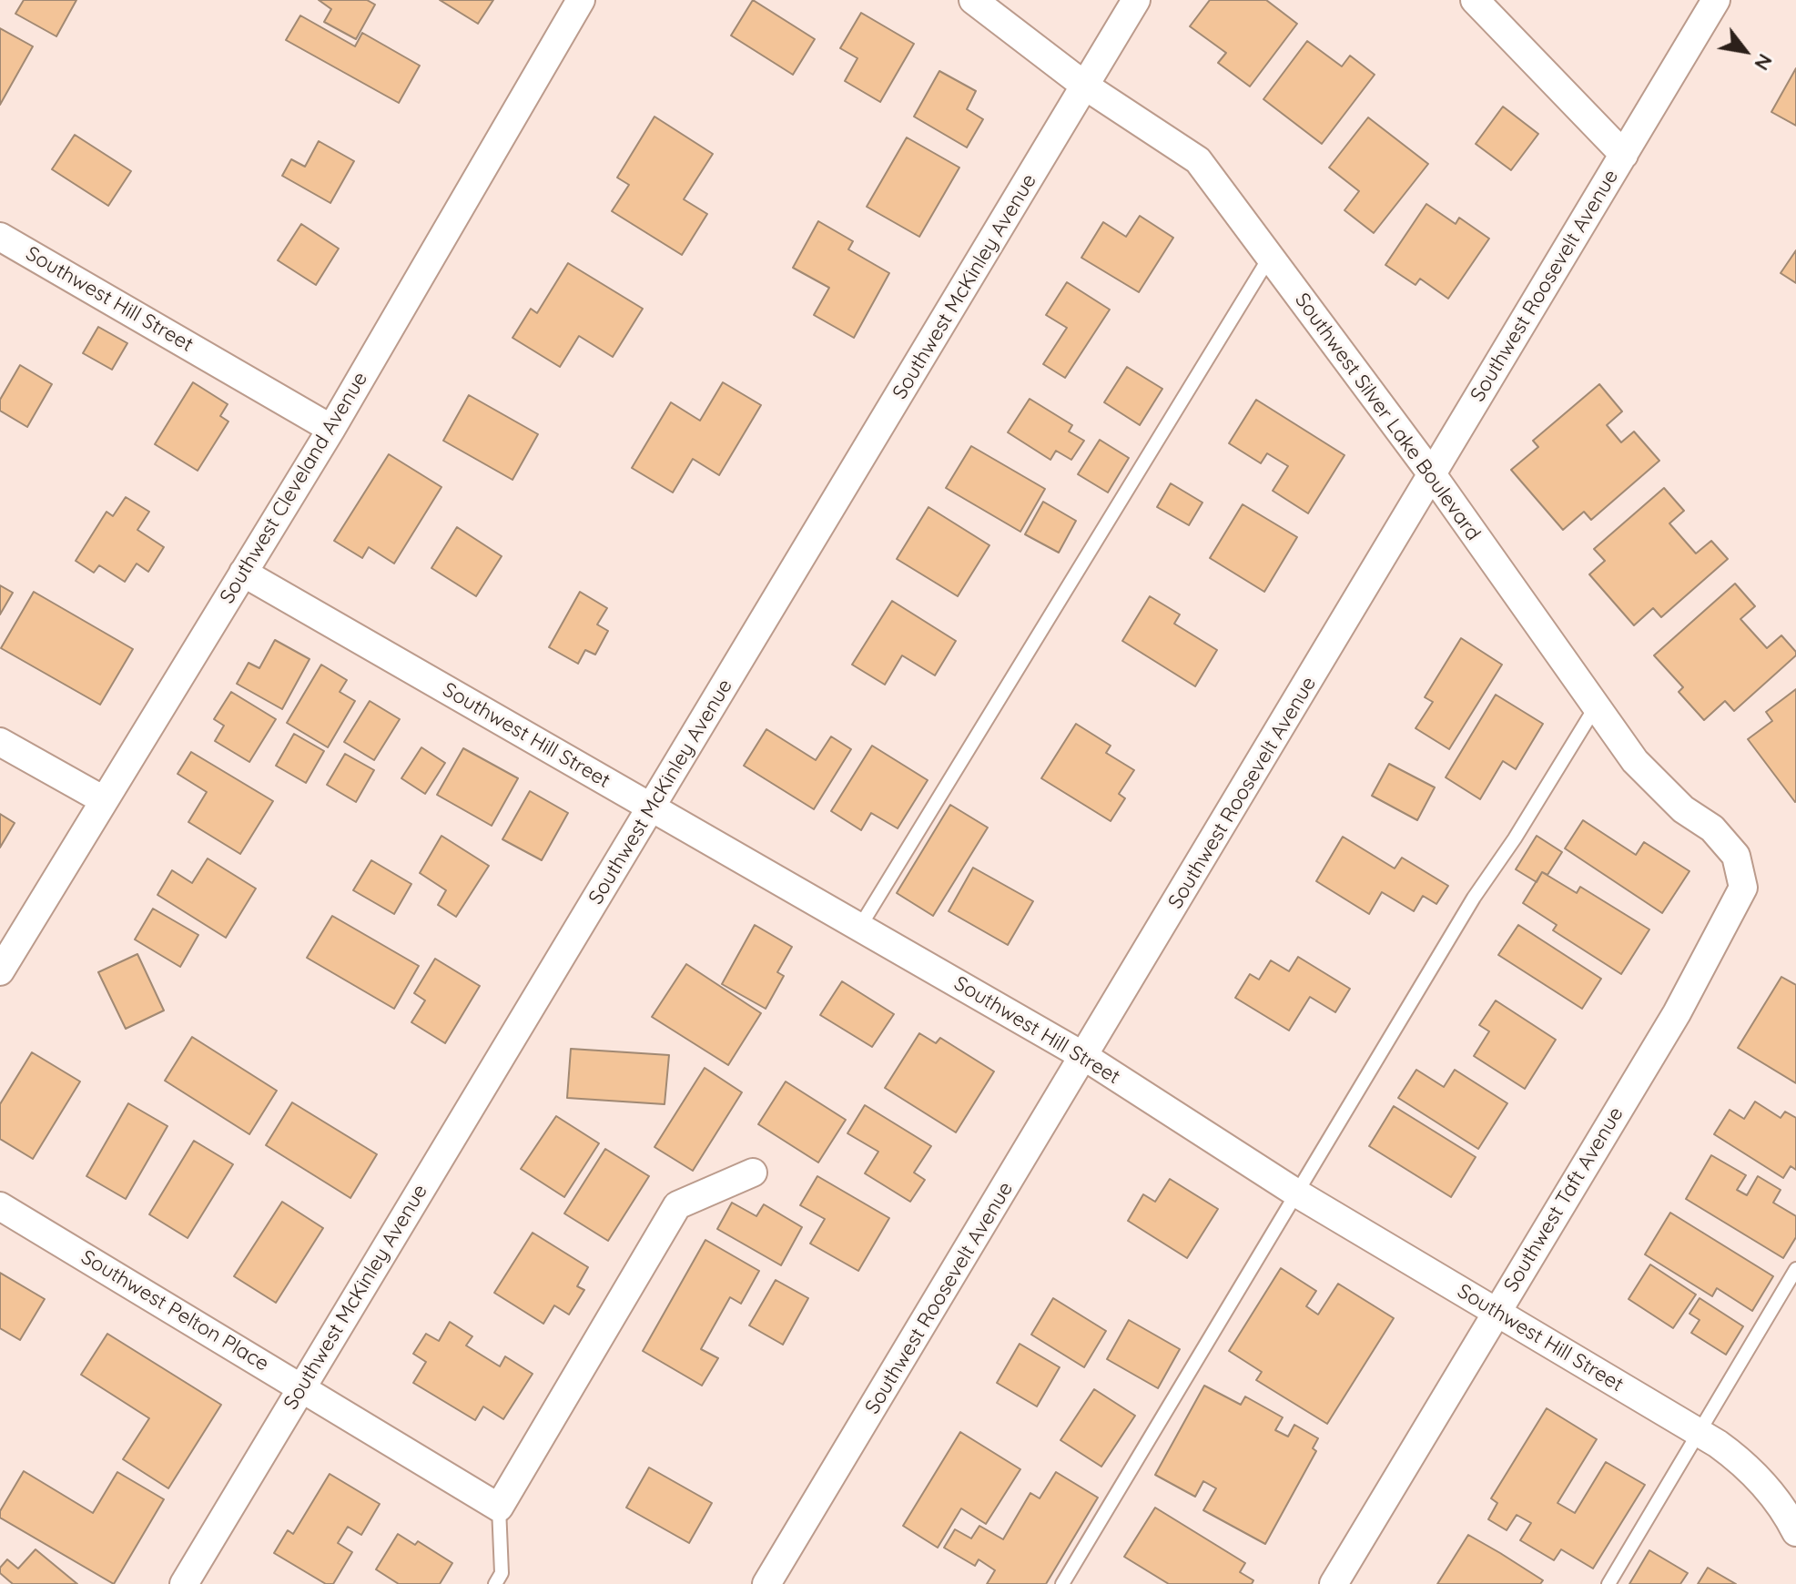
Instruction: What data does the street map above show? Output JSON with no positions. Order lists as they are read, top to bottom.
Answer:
{
  "streets": {
    "street": [
      "Southwest Roosevelt Avenue",
      "Southwest McKinley Avenue",
      "Southwest Hill Street",
      "Southwest Silver Lake Boulevard",
      "Southwest Cleveland Avenue",
      "Southwest Taft Avenue",
      "Southwest Pelton Place"
    ]
  },
  "crossings": [
    ["Southwest Roosevelt Avenue", "Southwest Hill Street"],
    ["Southwest Roosevelt Avenue", "Southwest Silver Lake Boulevard"],
    ["Southwest McKinley Avenue", "Southwest Hill Street"],
    ["Southwest McKinley Avenue", "Southwest Silver Lake Boulevard"],
    ["Southwest McKinley Avenue", "Southwest Pelton Place"],
    ["Southwest Hill Street", "Southwest Cleveland Avenue"],
    ["Southwest Hill Street", "Southwest Taft Avenue"],
    ["Southwest Silver Lake Boulevard", "Southwest Taft Avenue"]
  ],
  "north": "bottom right"
}
